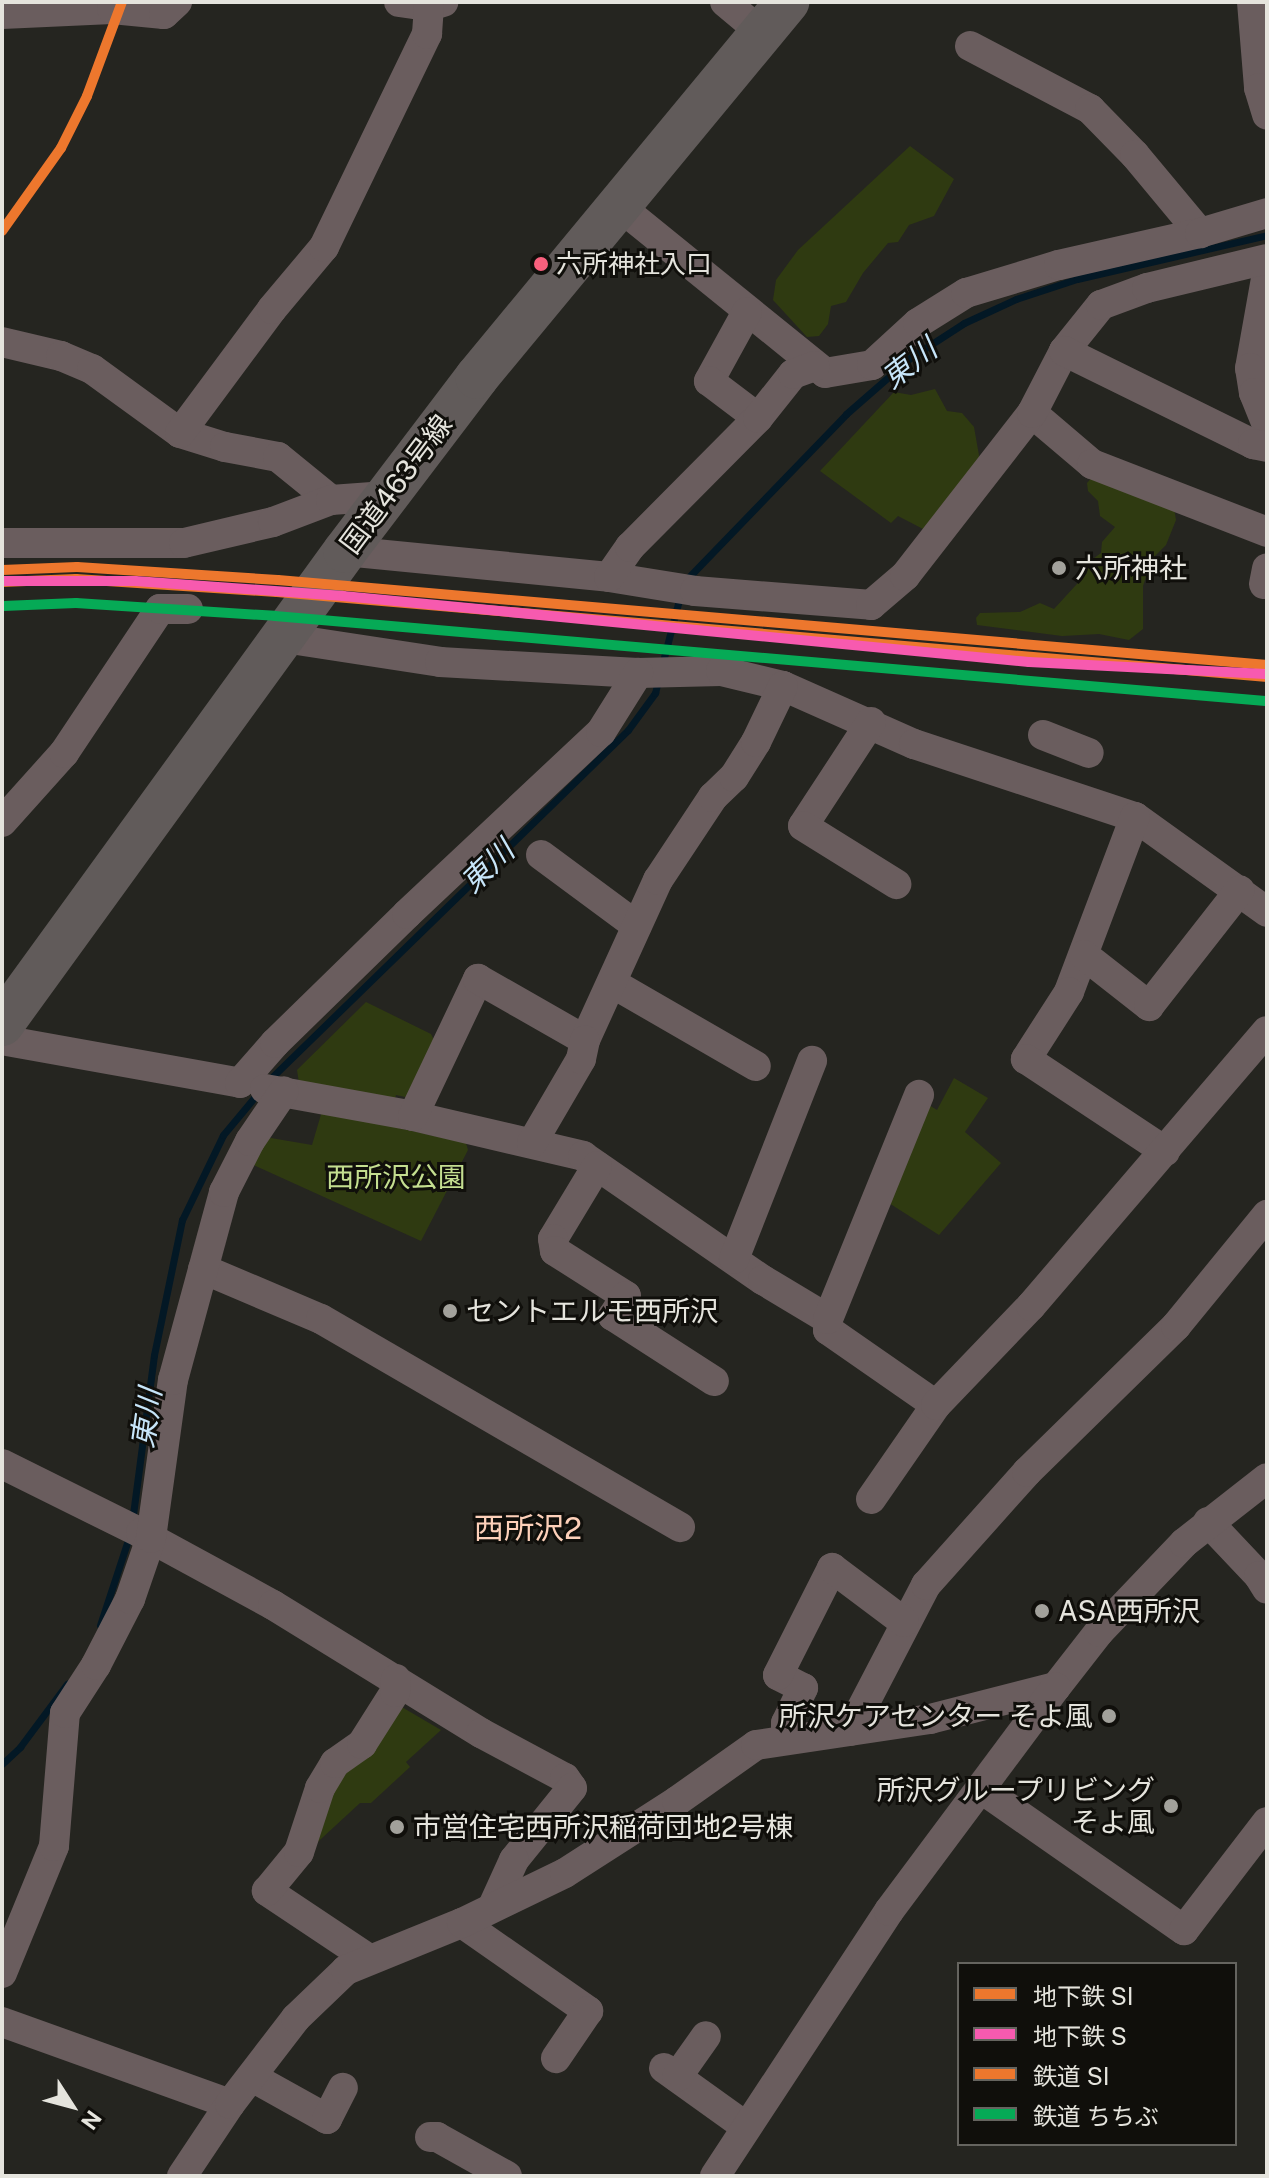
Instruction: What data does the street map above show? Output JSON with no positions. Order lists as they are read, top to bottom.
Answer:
{
  "streets": {
    "highway": ["国道463号線"]
  },
  "districts": ["西所沢2"],
  "water": ["東川"],
  "parks": ["西所沢公園"],
  "places": [
    "六所神社入口",
    "六所神社",
    "セントエルモ西所沢",
    "ASA西所沢",
    "所沢ケアセンター そよ風",
    "所沢グループリビング そよ風",
    "市営住宅西所沢稲荷団地2号棟"
  ],
  "lines": [
    "rail line SI",
    "metro line SI",
    "metro line S",
    "rail line ちちぶ"
  ],
  "legend": [
    "地下鉄 SI",
    "地下鉄 S",
    "鉄道 SI",
    "鉄道 ちちぶ"
  ],
  "north": "bottom right"
}
